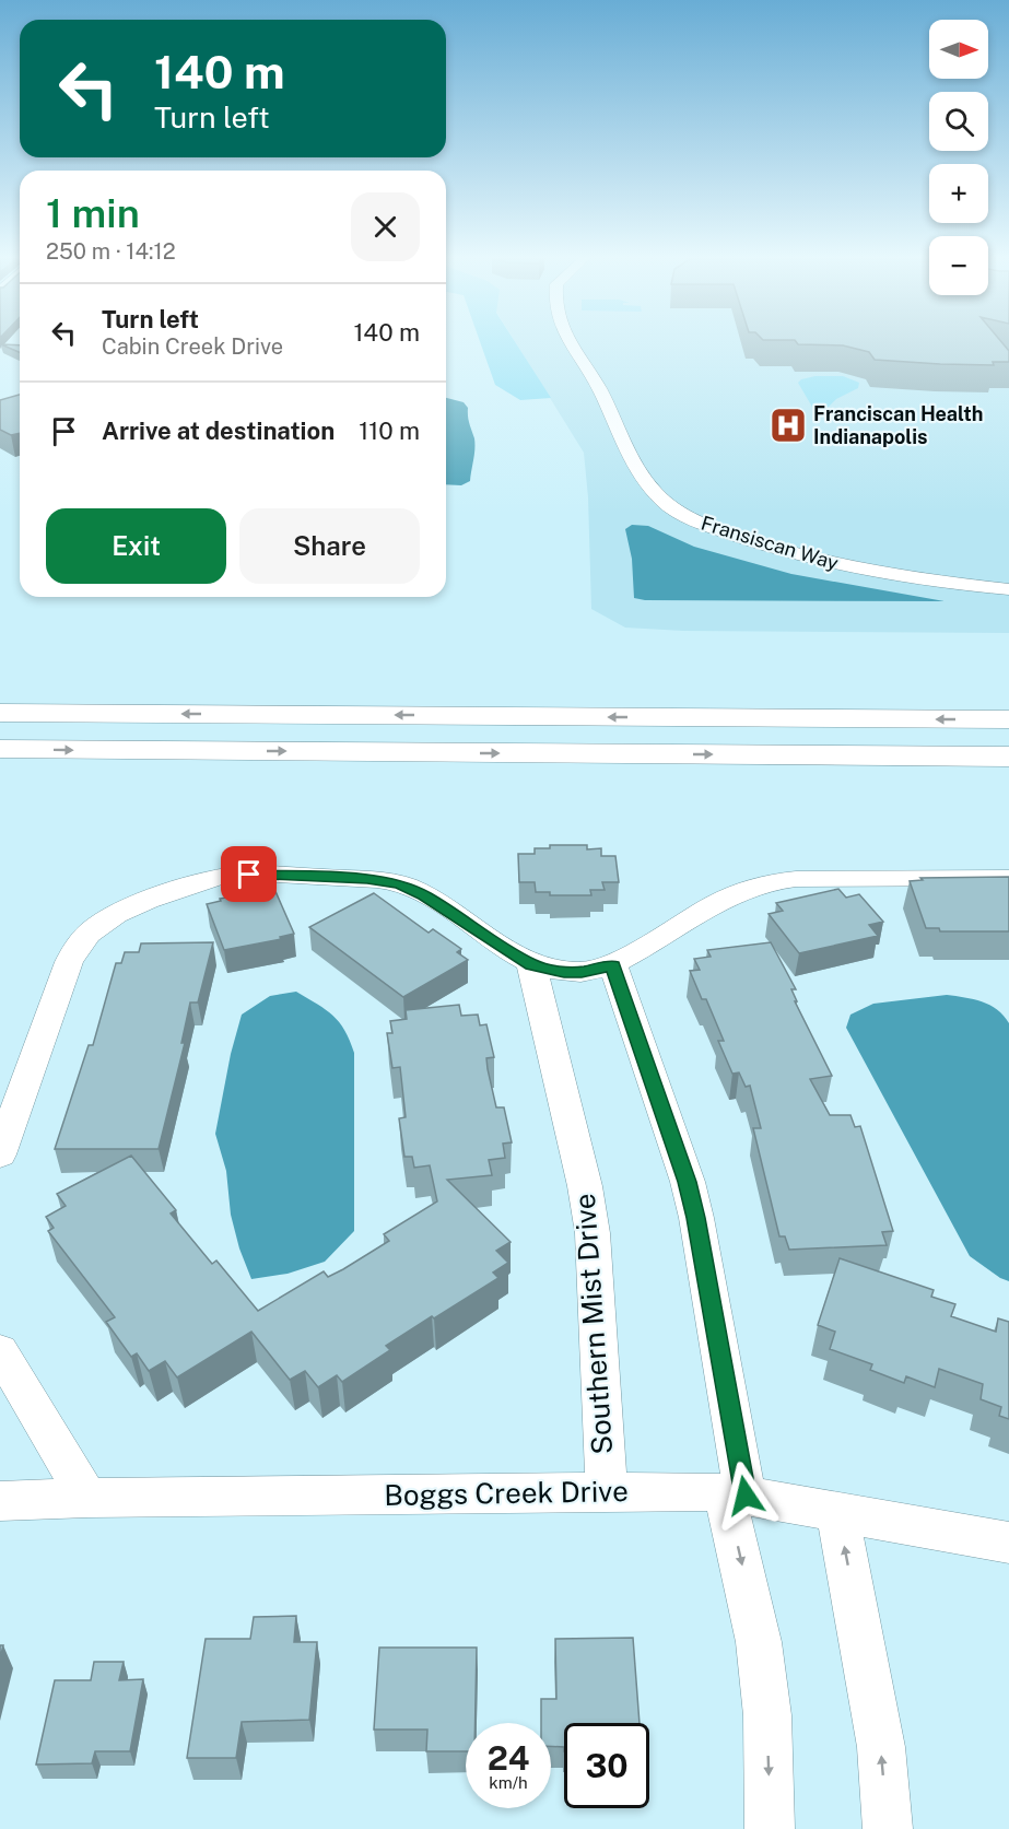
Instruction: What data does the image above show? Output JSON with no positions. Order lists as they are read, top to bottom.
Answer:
{
  "streets": {
    "street": ["Fransiscan Way", "Southern Mist Drive", "Boggs Creek Drive"]
  },
  "crossings": [
    ["Southern Mist Drive", "Boggs Creek Drive"]
  ],
  "places": {
    "hospital": ["Franciscan Health Indianapolis"]
  },
  "north": "right",
  "page": {
    "map_buttons": ["+", "−"],
    "turn": ["140 m", "Turn left"],
    "heading": ["1 min", "250 m · 14:12"],
    "list": [
      {
        "name": "Turn left",
        "note": "Cabin Creek Drive",
        "value": "140 m"
      },
      {
        "name": "Arrive at destination",
        "value": "110 m"
      }
    ],
    "buttons": ["Exit", "Share"],
    "speed": "24 km/h",
    "limit": "30"
  }
}
